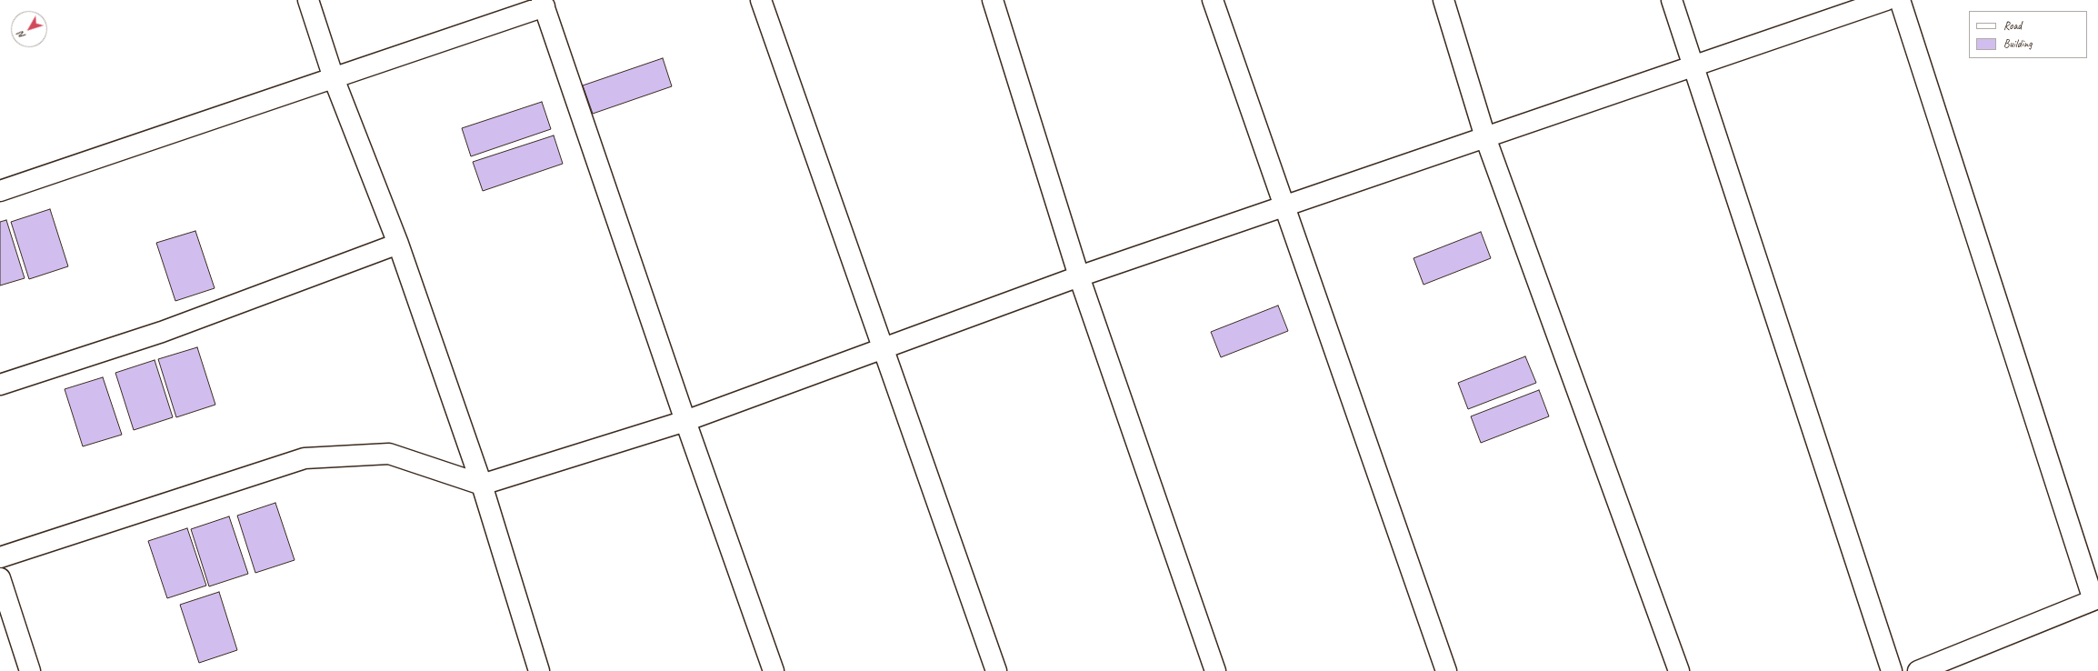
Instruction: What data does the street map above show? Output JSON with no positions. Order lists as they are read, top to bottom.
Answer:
{
  "legend": ["Road", "Building"],
  "north": "bottom left"
}
